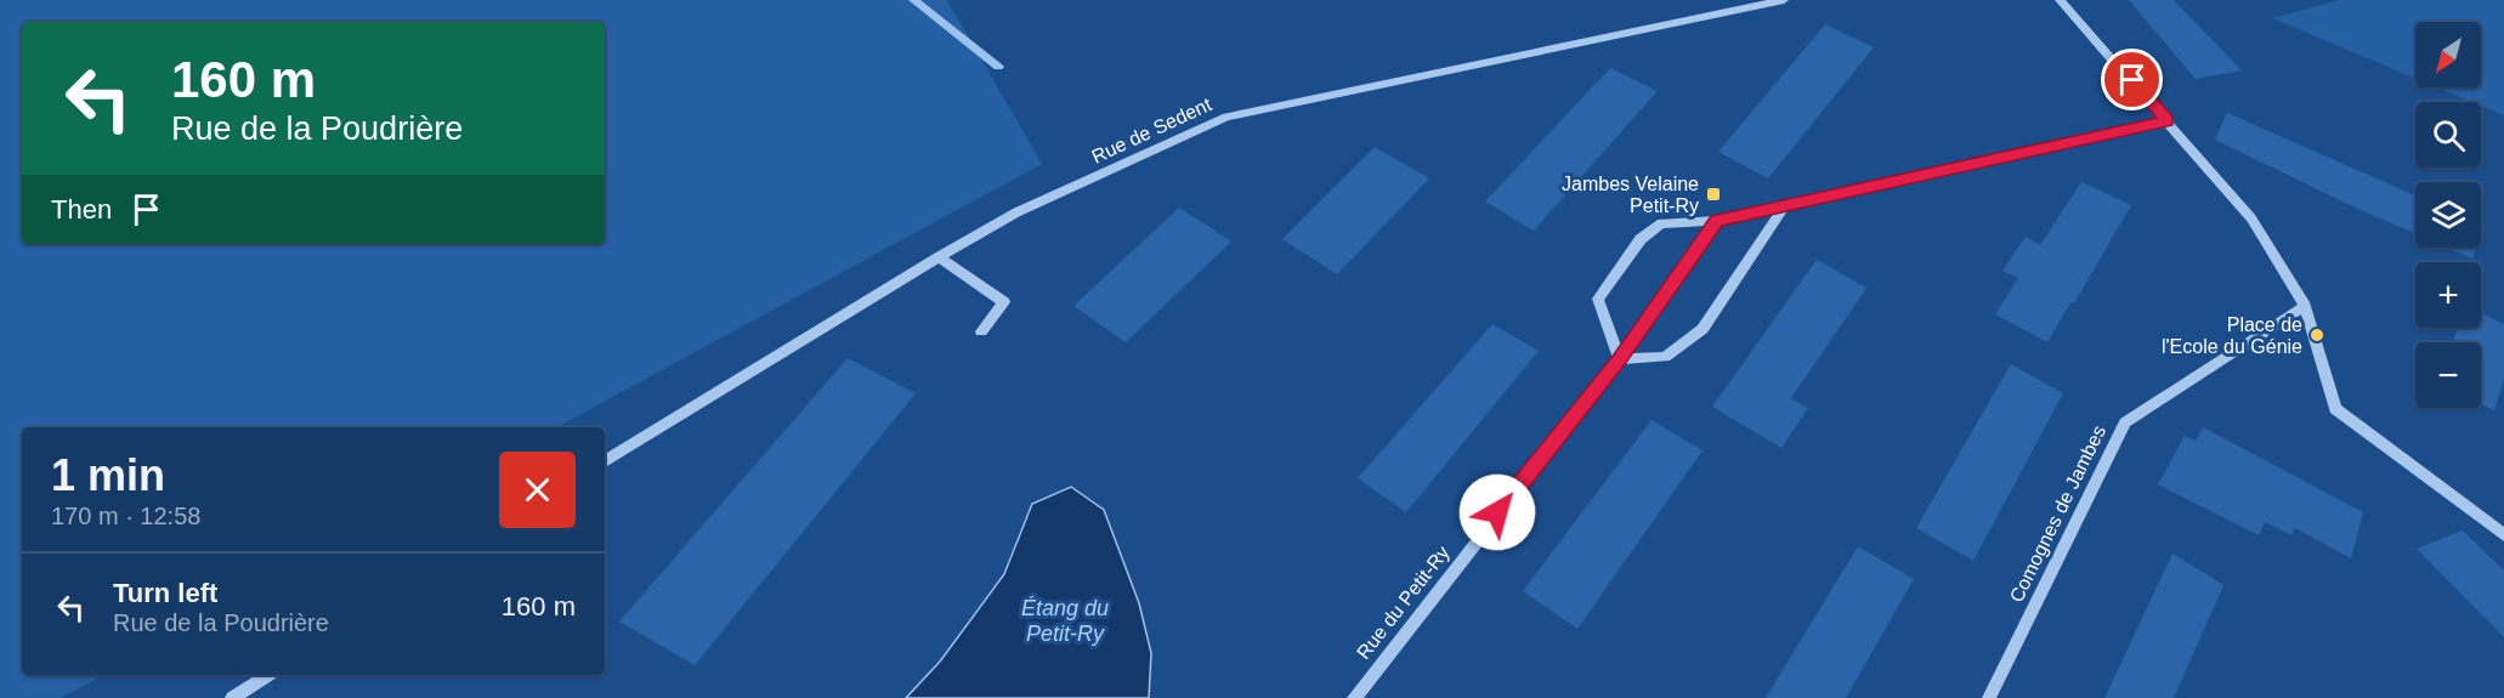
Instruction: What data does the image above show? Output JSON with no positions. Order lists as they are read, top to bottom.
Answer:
{
  "streets": {
    "street": ["Rue de Sedent", "Comognes de Jambes", "Rue du Petit-Ry"]
  },
  "water": ["Étang du Petit-Ry"],
  "places": {
    "transit": ["Jambes Velaine Petit-Ry"],
    "other": ["Place de l'Ecole du Génie"]
  },
  "north": "bottom left",
  "page": {
    "map_buttons": ["+", "−"],
    "turn": ["160 m", "Rue de la Poudrière"],
    "then": "Then",
    "heading": ["1 min", "170 m · 12:58"],
    "list": [
      {
        "name": "Turn left",
        "note": "Rue de la Poudrière",
        "value": "160 m"
      }
    ]
  }
}
